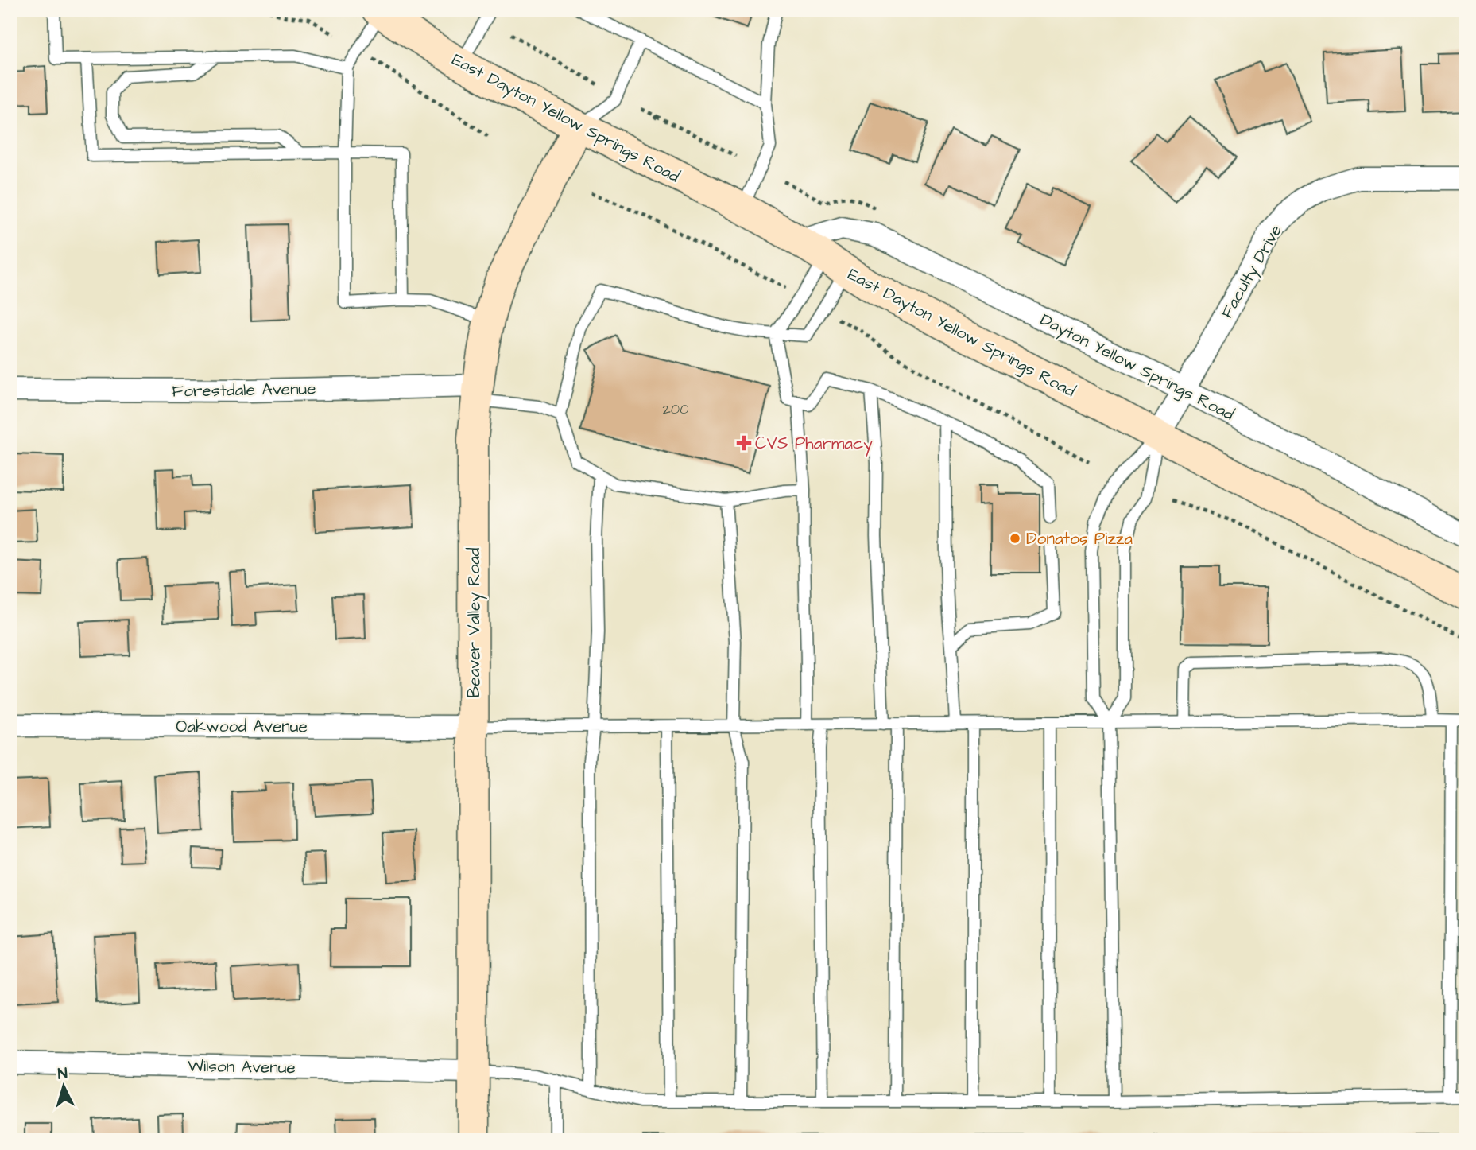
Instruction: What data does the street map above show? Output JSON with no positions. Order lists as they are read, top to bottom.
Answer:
{
  "streets": {
    "main road": ["East Dayton Yellow Springs Road", "Beaver Valley Road"],
    "street": [
      "Faculty Drive",
      "Dayton Yellow Springs Road",
      "Forestdale Avenue",
      "Oakwood Avenue",
      "Wilson Avenue"
    ]
  },
  "crossings": [
    ["East Dayton Yellow Springs Road", "Faculty Drive"],
    ["East Dayton Yellow Springs Road", "Dayton Yellow Springs Road"],
    ["East Dayton Yellow Springs Road", "Beaver Valley Road"],
    ["Faculty Drive", "Dayton Yellow Springs Road"],
    ["Forestdale Avenue", "Beaver Valley Road"],
    ["Beaver Valley Road", "Oakwood Avenue"],
    ["Beaver Valley Road", "Wilson Avenue"]
  ],
  "places": {
    "health": ["CVS Pharmacy"],
    "other": ["Donatos Pizza"]
  },
  "house_numbers": ["200"],
  "north": "top"
}
